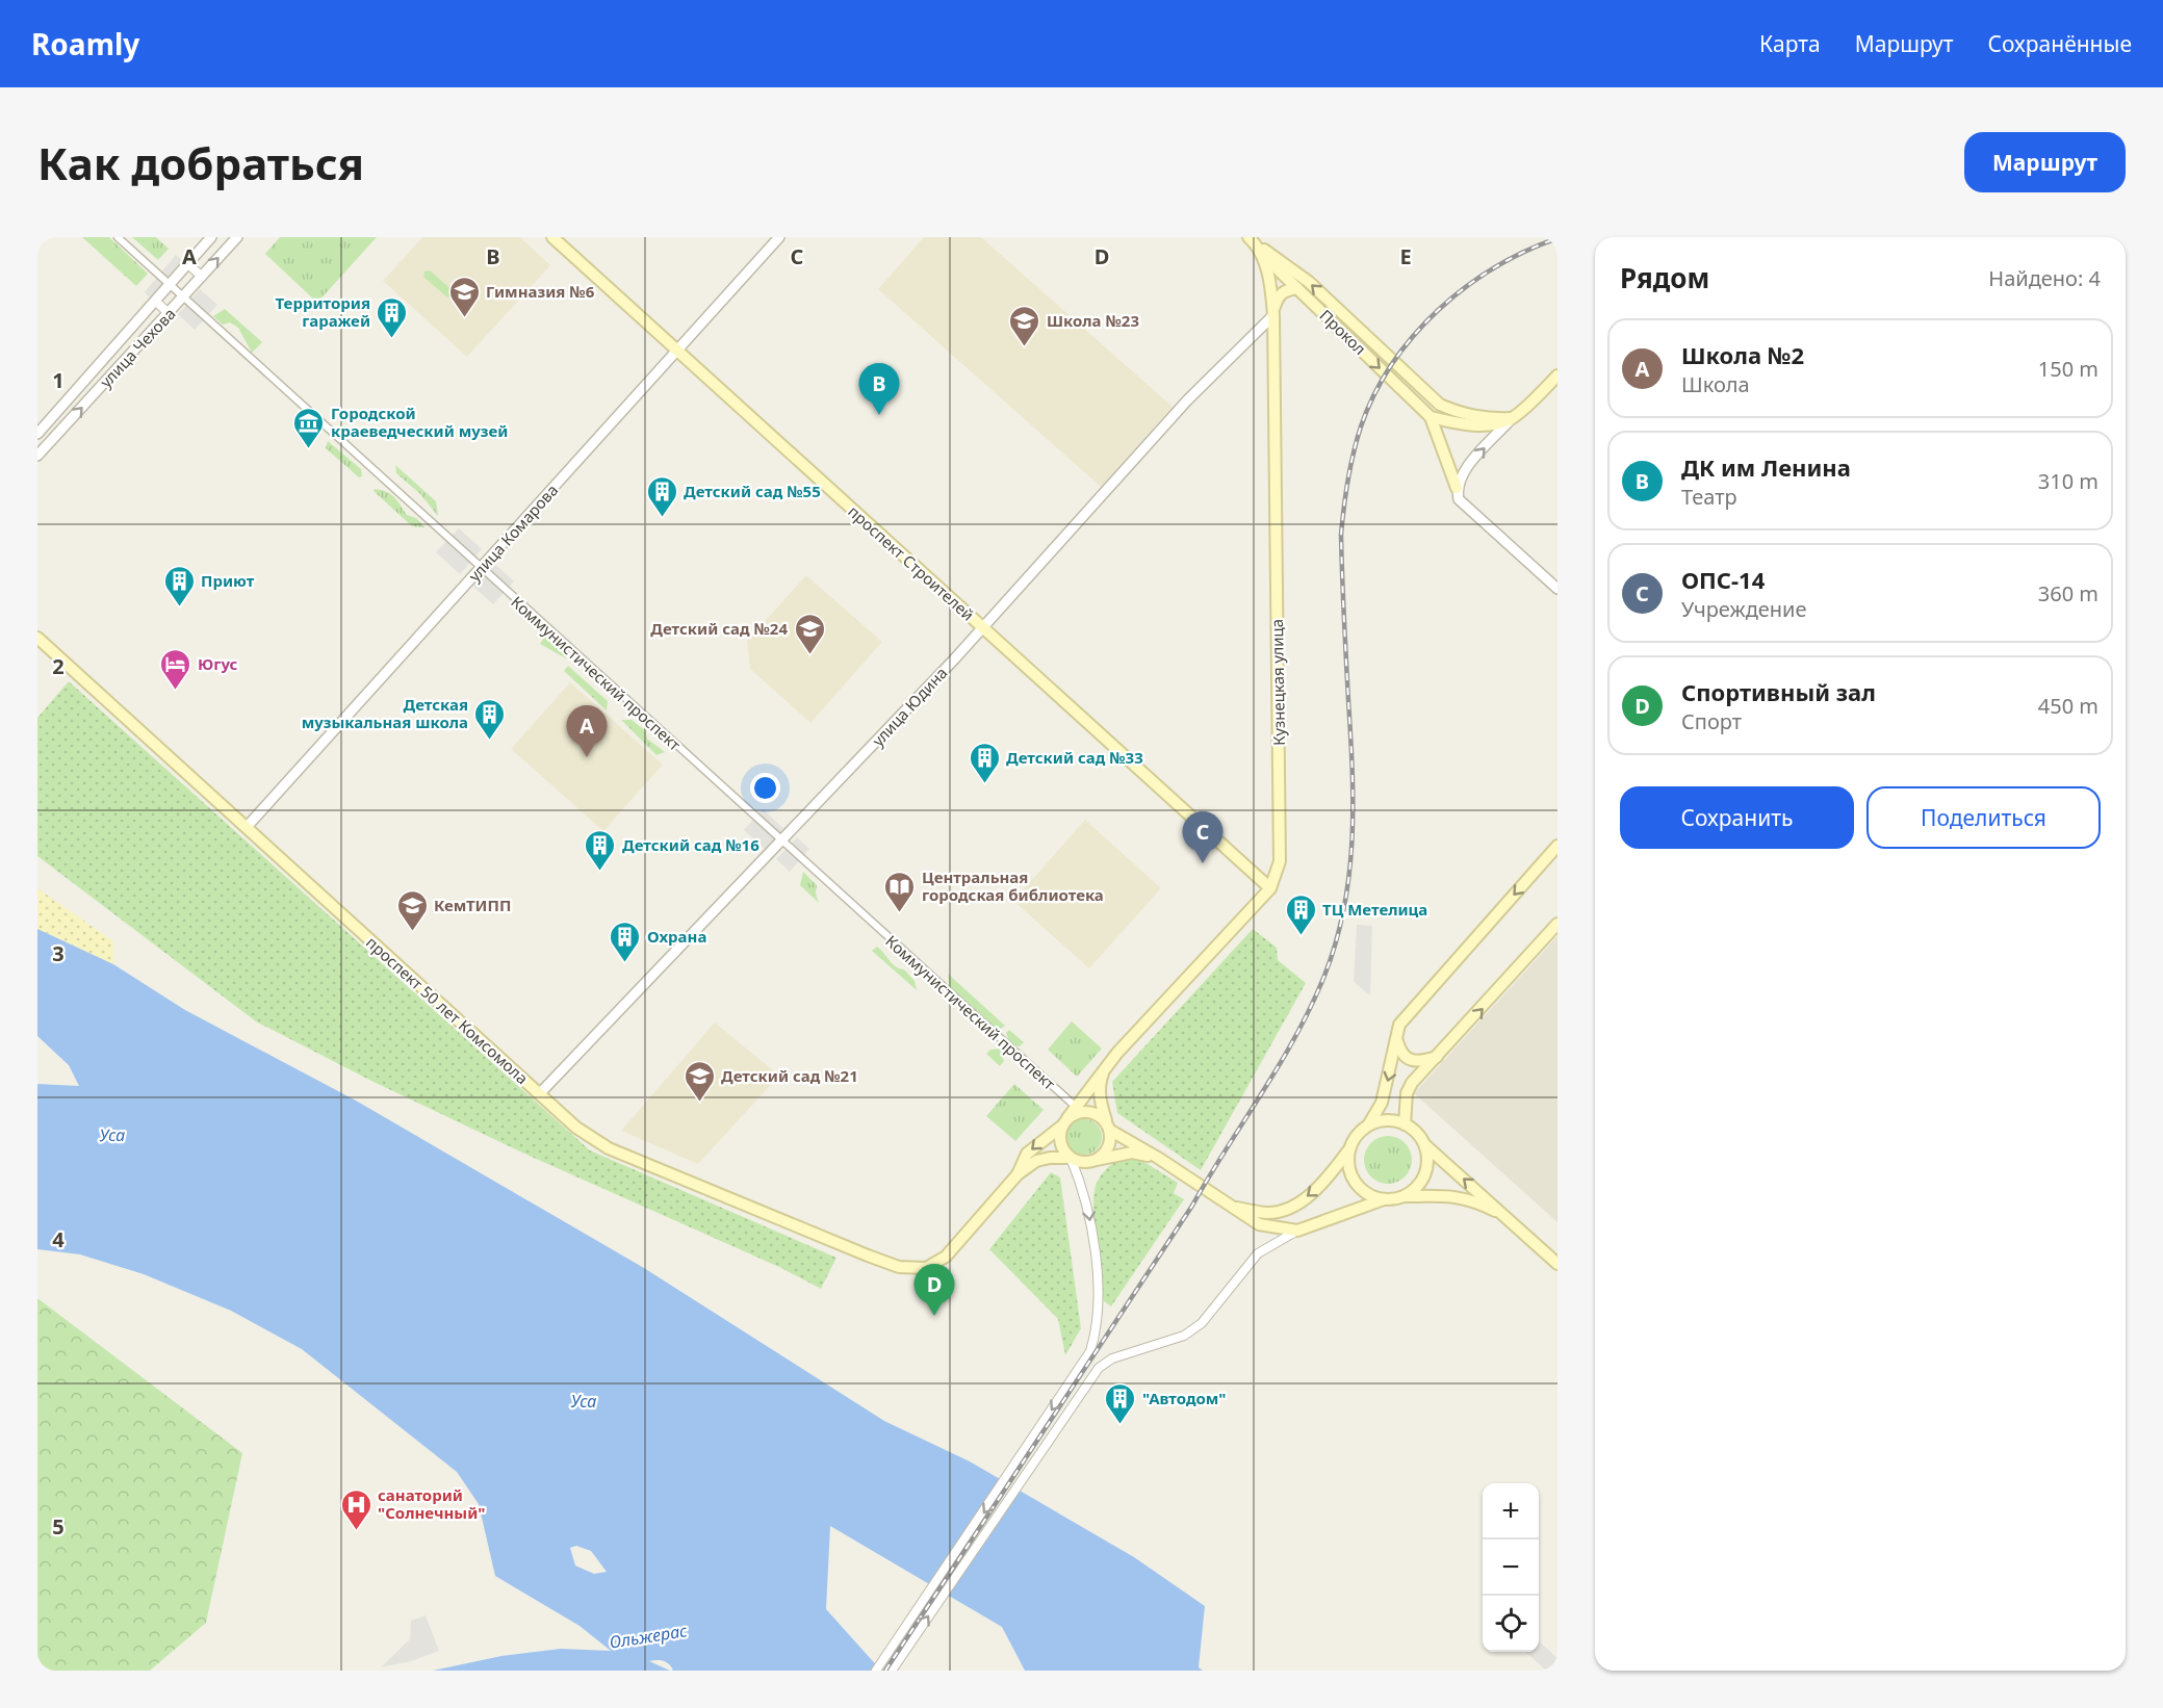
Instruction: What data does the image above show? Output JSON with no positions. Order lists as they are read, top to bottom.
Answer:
{
  "streets": {
    "main road": [
      "Прокол",
      "проспект Строителей",
      "Кузнецкая улица",
      "проспект 50 лет Комсомола"
    ],
    "street": [
      "улица Чехова",
      "улица Комарова",
      "Коммунистический проспект",
      "улица Юдина"
    ]
  },
  "crossings": [
    ["Прокол", "Кузнецкая улица"],
    ["улица Чехова", "Коммунистический проспект"],
    ["улица Комарова", "проспект Строителей"],
    ["улица Комарова", "Коммунистический проспект"],
    ["улица Комарова", "проспект 50 лет Комсомола"],
    ["проспект Строителей", "Кузнецкая улица"],
    ["проспект Строителей", "улица Юдина"],
    ["Коммунистический проспект", "Кузнецкая улица"],
    ["Коммунистический проспект", "улица Юдина"],
    ["Кузнецкая улица", "улица Юдина"],
    ["Кузнецкая улица", "проспект 50 лет Комсомола"],
    ["улица Юдина", "проспект 50 лет Комсомола"]
  ],
  "water": ["Уса", "Ольжерас"],
  "places": {
    "school or university": [
      "Гимназия №6",
      "Школа №23",
      "Детский сад №24",
      "КемТИПП",
      "Детский сад №21"
    ],
    "building": [
      "Территория гаражей",
      "Детский сад №55",
      "Приют",
      "Детская музыкальная школа",
      "Детский сад №33",
      "Детский сад №16",
      "ТЦ Метелица",
      "Охрана",
      "\"Автодом\""
    ],
    "museum": ["Городской краеведческий музей"],
    "hotel": ["Югус"],
    "library": ["Центральная городская библиотека"],
    "hospital": ["санаторий \"Солнечный\""]
  },
  "page": {
    "header": "Roamly",
    "nav": ["Карта", "Маршрут", "Сохранённые"],
    "buttons": [
      "Маршрут",
      ["Сохранить", "Поделиться"]
    ],
    "title": "Как добраться",
    "heading": ["Рядом", "Найдено: 4"],
    "list": [
      {
        "mark": "A",
        "name": "Школа №2",
        "note": "Школа",
        "value": "150 m"
      },
      {
        "mark": "B",
        "name": "ДК им Ленина",
        "note": "Театр",
        "value": "310 m"
      },
      {
        "mark": "C",
        "name": "ОПС-14",
        "note": "Учреждение",
        "value": "360 m"
      },
      {
        "mark": "D",
        "name": "Спортивный зал",
        "note": "Спорт",
        "value": "450 m"
      }
    ],
    "pins": [
      "B",
      "A",
      "C",
      "D"
    ],
    "map_buttons": ["+", "−"]
  },
  "grid": {
    "columns": [
      "A",
      "B",
      "C",
      "D",
      "E"
    ],
    "rows": [
      "1",
      "2",
      "3",
      "4",
      "5"
    ]
  }
}
